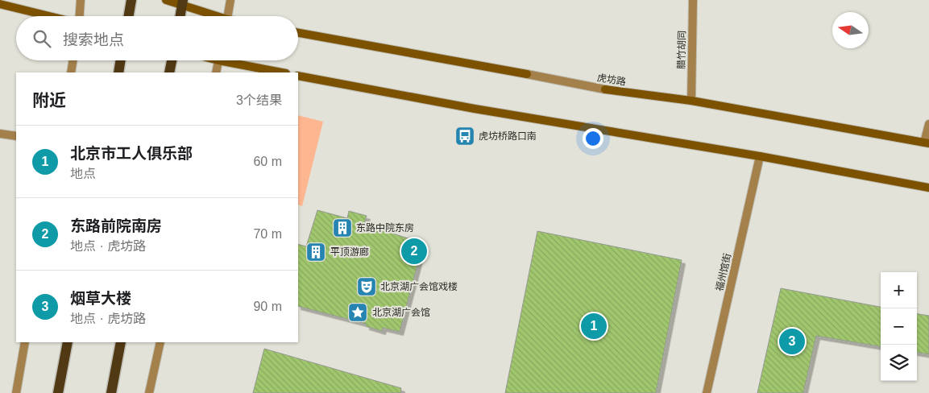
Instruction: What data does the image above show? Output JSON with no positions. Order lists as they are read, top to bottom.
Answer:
{
  "streets": {
    "main road": ["虎坊路"],
    "street": ["腊竹胡同", "福州馆街"]
  },
  "crossings": [
    ["腊竹胡同", "虎坊路"]
  ],
  "places": {
    "bus stop": ["虎坊桥路口南"],
    "building": ["东路中院东房", "平顶游廊"],
    "theatre": ["北京湖广会馆戏楼"],
    "place": ["北京湖广会馆"]
  },
  "north": "left",
  "page": {
    "search": "搜索地点",
    "heading": ["附近", "3个结果"],
    "list": [
      {
        "mark": "1",
        "name": "北京市工人俱乐部",
        "note": "地点",
        "value": "60 m"
      },
      {
        "mark": "2",
        "name": "东路前院南房",
        "note": "地点 · 虎坊路",
        "value": "70 m"
      },
      {
        "mark": "3",
        "name": "烟草大楼",
        "note": "地点 · 虎坊路",
        "value": "90 m"
      }
    ],
    "pins": ["2", "1", "3"],
    "map_buttons": ["+", "−"]
  }
}
